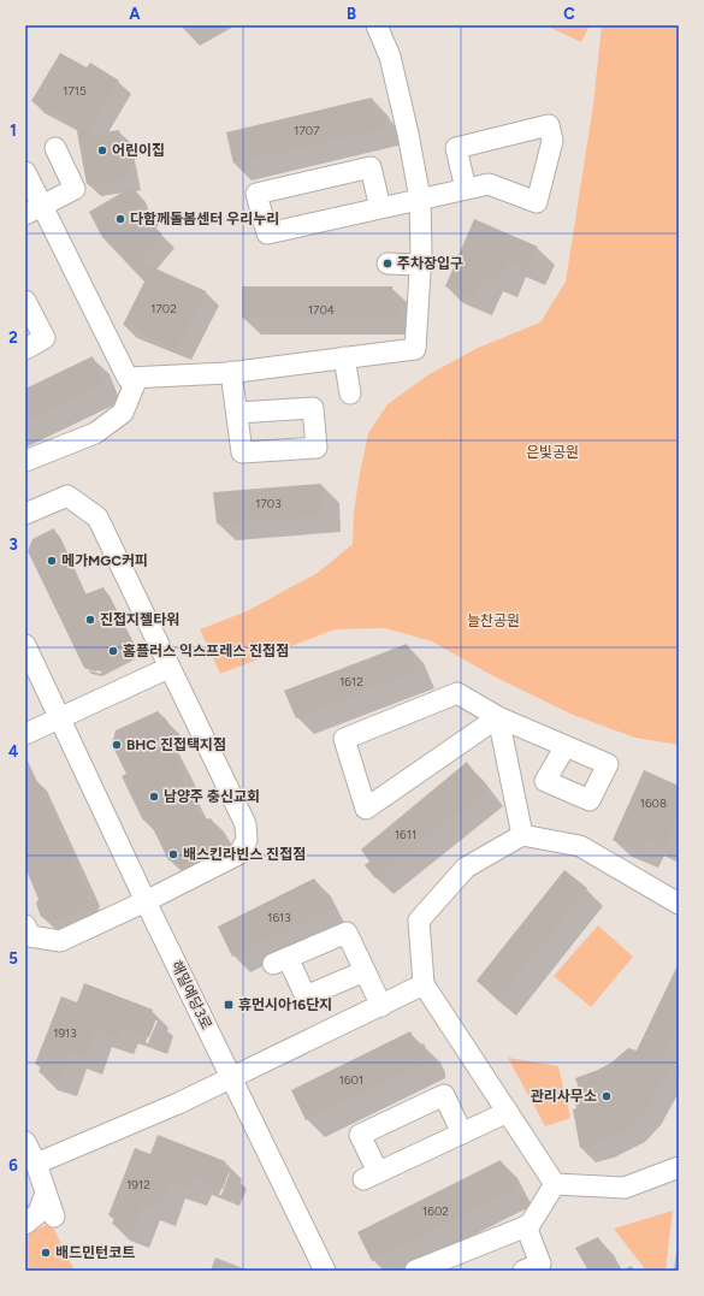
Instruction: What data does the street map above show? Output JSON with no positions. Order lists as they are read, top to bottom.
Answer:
{
  "streets": {
    "street": ["해밀예당3로"]
  },
  "parks": ["은빛공원", "늘찬공원"],
  "places": {
    "other": [
      "어린이집",
      "다함께돌봄센터 우리누리",
      "주차장입구",
      "메가MGC커피",
      "진접지젤타워",
      "홈플러스 익스프레스 진접점",
      "BHC 진접택지점",
      "남양주 충신교회",
      "배스킨라빈스 진접점",
      "관리사무소",
      "배드민턴코트"
    ],
    "transit": ["휴먼시아16단지"]
  },
  "house_numbers": [
    "1715",
    "1707",
    "1702",
    "1704",
    "1703",
    "1612",
    "1608",
    "1611",
    "1613",
    "1913",
    "1601",
    "1912",
    "1602"
  ],
  "grid": {
    "columns": ["A", "B", "C"],
    "rows": [
      "1",
      "2",
      "3",
      "4",
      "5",
      "6"
    ]
  }
}
